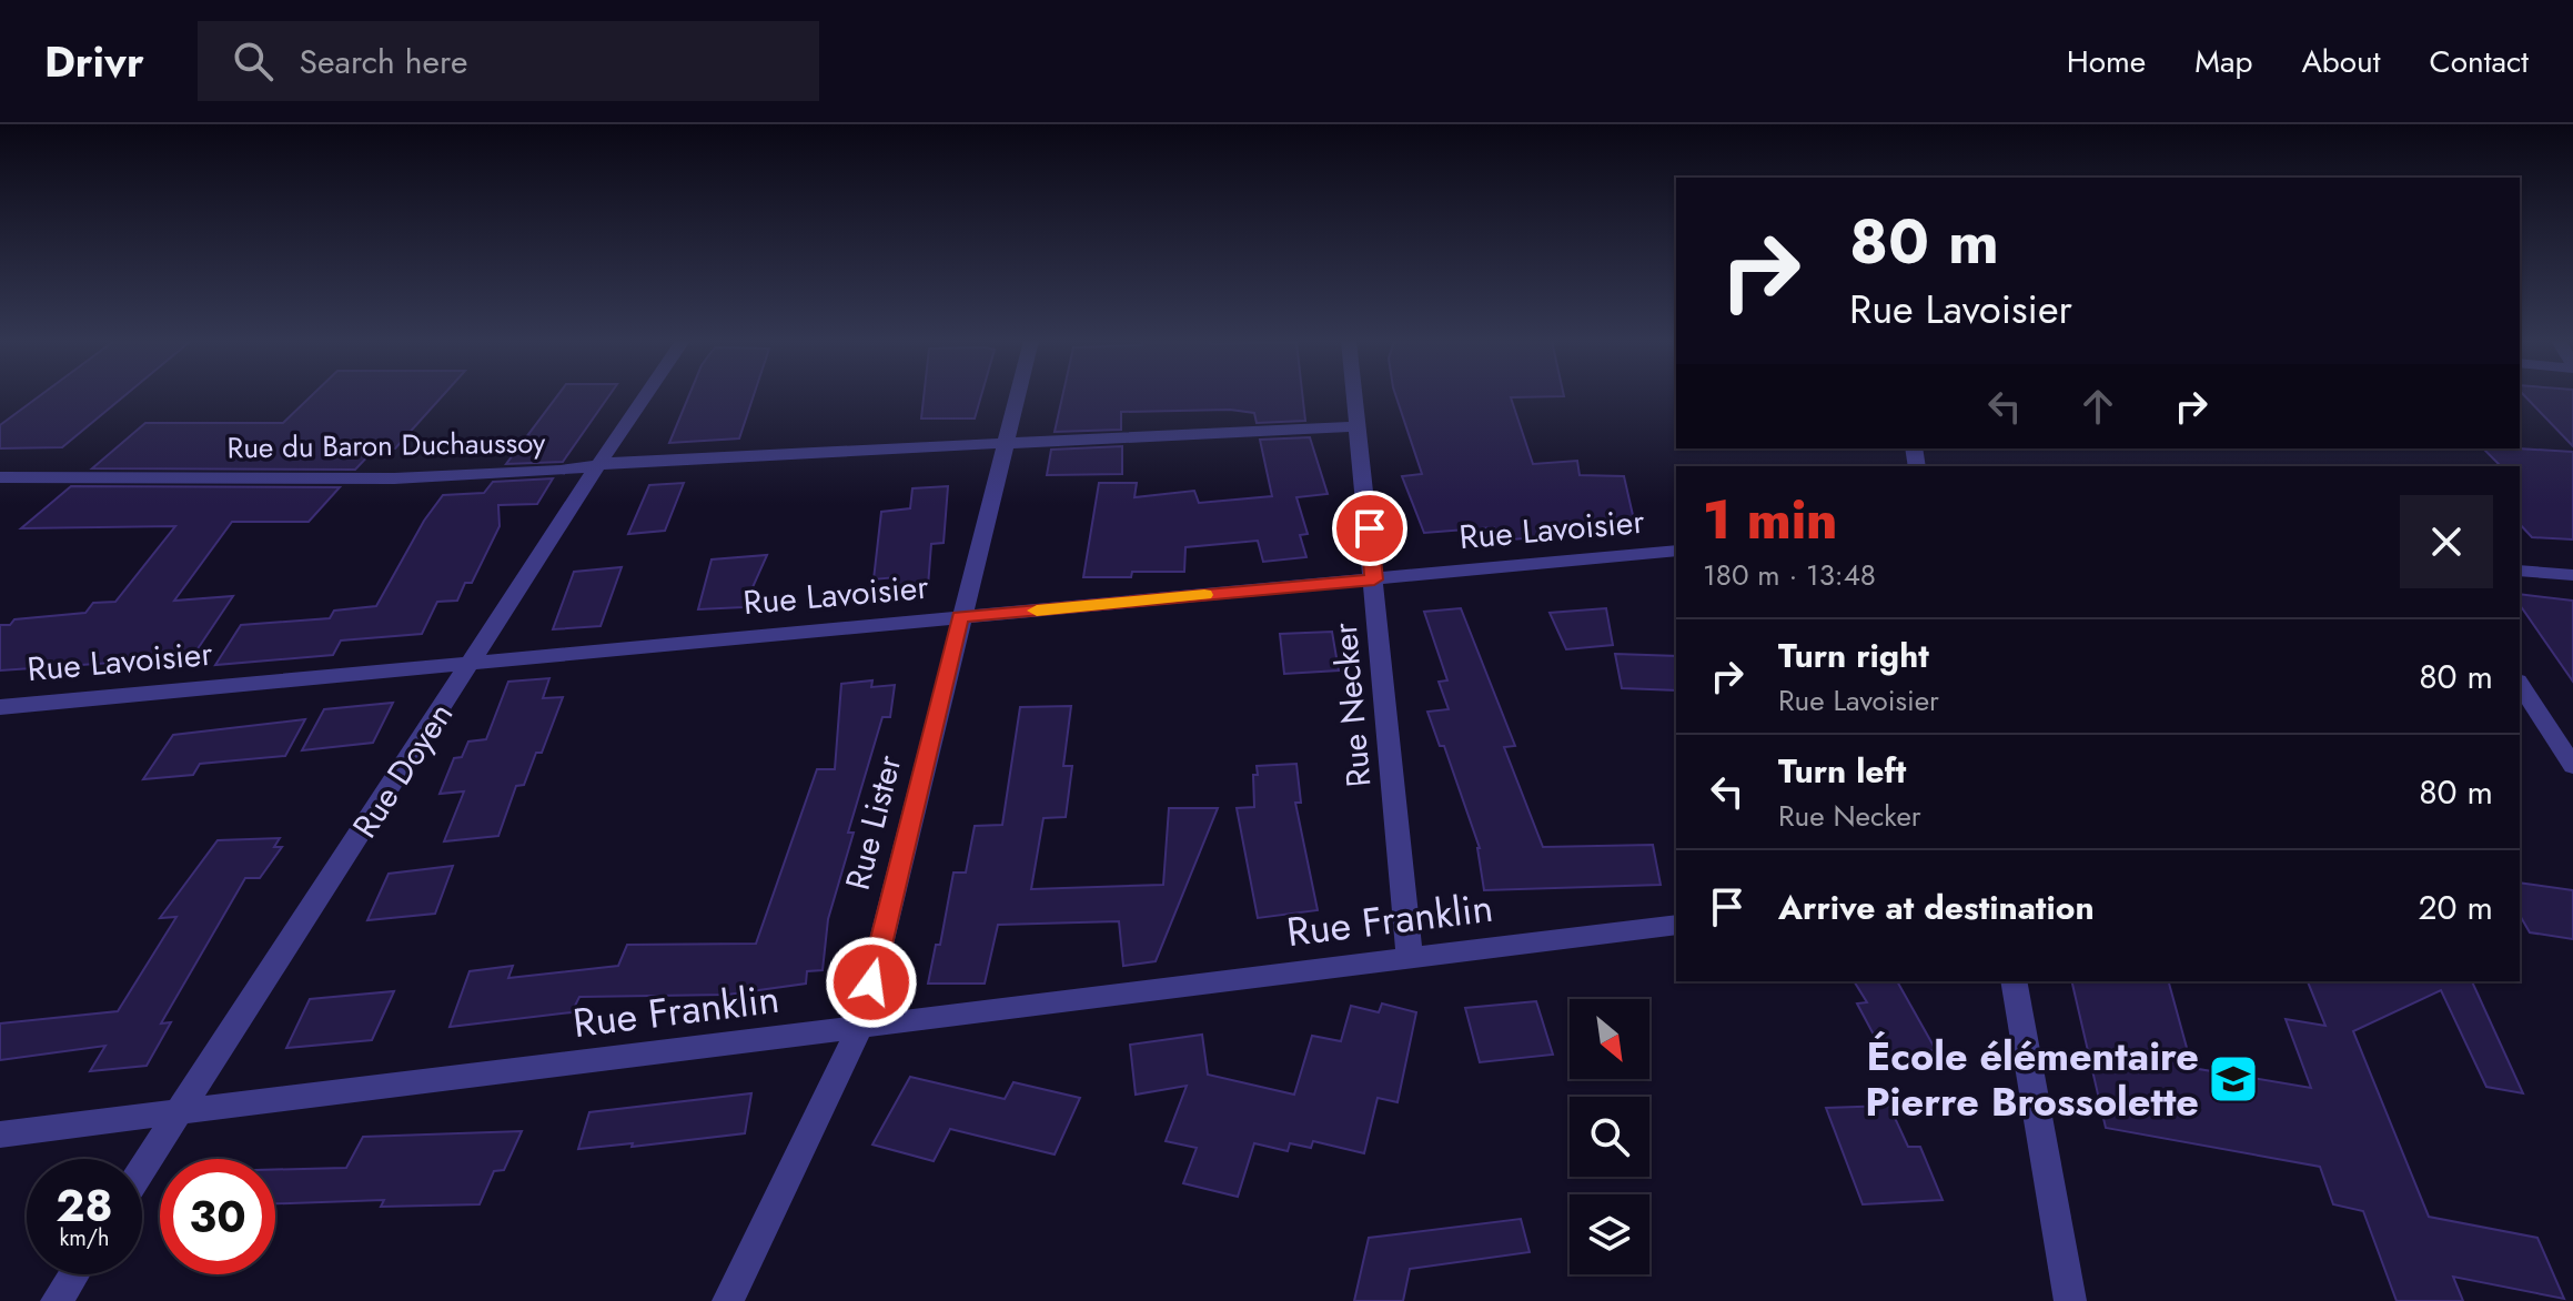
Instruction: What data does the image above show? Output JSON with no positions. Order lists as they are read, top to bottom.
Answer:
{
  "streets": {
    "street": [
      "Rue du Baron Duchaussoy",
      "Rue Lavoisier",
      "Rue Necker",
      "Rue Doyen",
      "Rue Lister",
      "Rue Franklin"
    ]
  },
  "crossings": [
    ["Rue du Baron Duchaussoy", "Rue Necker"],
    ["Rue du Baron Duchaussoy", "Rue Doyen"],
    ["Rue du Baron Duchaussoy", "Rue Lister"],
    ["Rue Lavoisier", "Rue Necker"],
    ["Rue Lavoisier", "Rue Doyen"],
    ["Rue Lavoisier", "Rue Lister"],
    ["Rue Necker", "Rue Franklin"],
    ["Rue Doyen", "Rue Franklin"],
    ["Rue Lister", "Rue Franklin"]
  ],
  "places": {
    "school or university": ["École élémentaire Pierre Brossolette"]
  },
  "north": "bottom right",
  "page": {
    "header": "Drivr",
    "search": "Search here",
    "nav": [
      "Home",
      "Map",
      "About",
      "Contact"
    ],
    "turn": ["80 m", "Rue Lavoisier"],
    "heading": ["1 min", "180 m · 13:48"],
    "list": [
      {
        "name": "Turn right",
        "note": "Rue Lavoisier",
        "value": "80 m"
      },
      {
        "name": "Turn left",
        "note": "Rue Necker",
        "value": "80 m"
      },
      {
        "name": "Arrive at destination",
        "value": "20 m"
      }
    ],
    "speed": "28 km/h",
    "limit": "30"
  }
}
